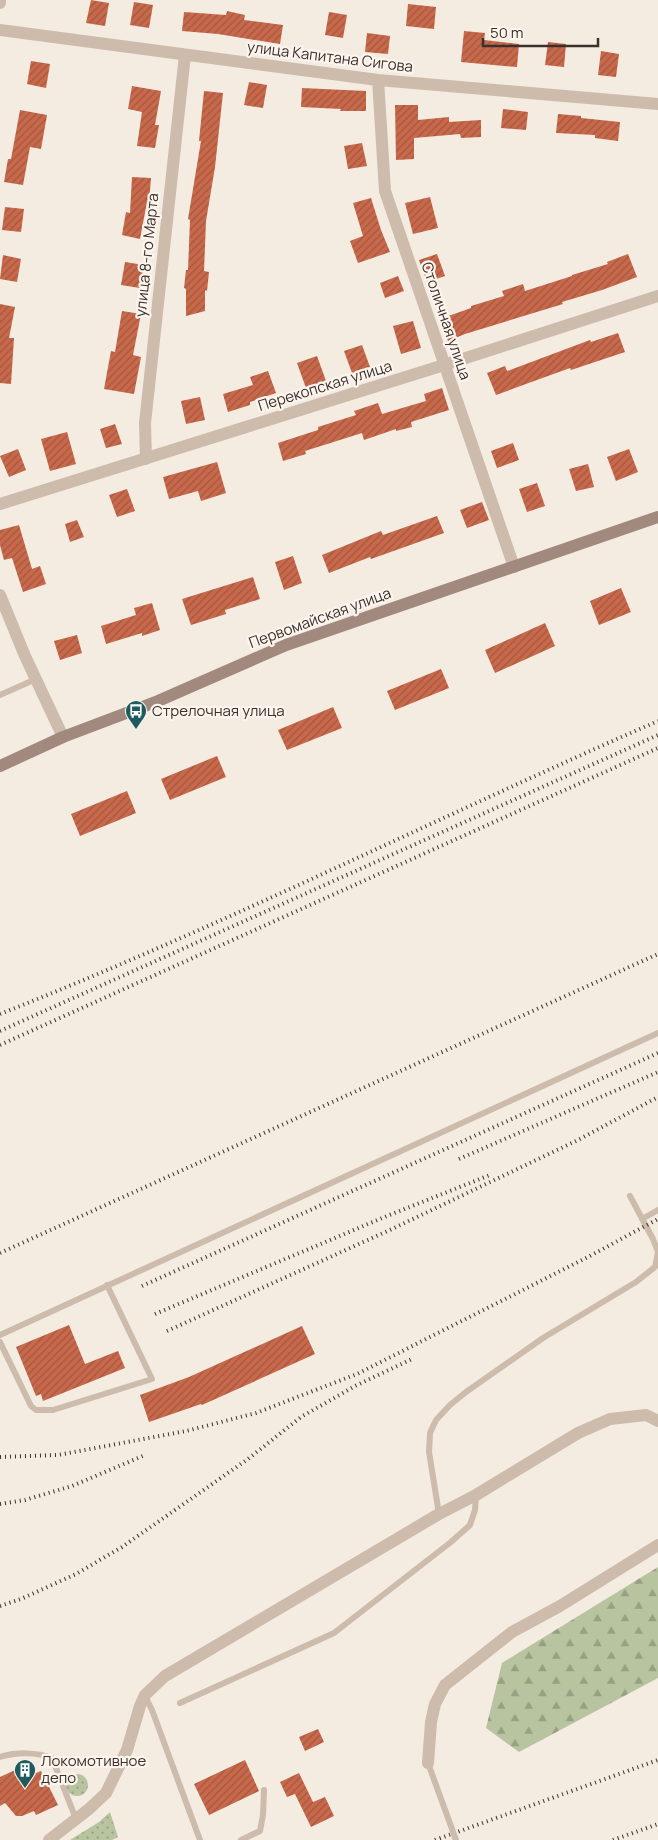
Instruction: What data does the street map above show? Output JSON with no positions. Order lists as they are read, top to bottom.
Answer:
{
  "streets": {
    "main road": ["Первомайская улица"],
    "street": [
      "улица Капитана Сигова",
      "улица 8-го Марта",
      "Столичная улица",
      "Перекопская улица"
    ]
  },
  "crossings": [
    ["улица Капитана Сигова", "улица 8-го Марта"],
    ["улица Капитана Сигова", "Столичная улица"],
    ["улица 8-го Марта", "Перекопская улица"],
    ["Столичная улица", "Перекопская улица"],
    ["Столичная улица", "Первомайская улица"]
  ],
  "places": {
    "bus stop": ["Стрелочная улица"],
    "building": ["Локомотивное депо"]
  },
  "scale_bar": "50 m"
}
